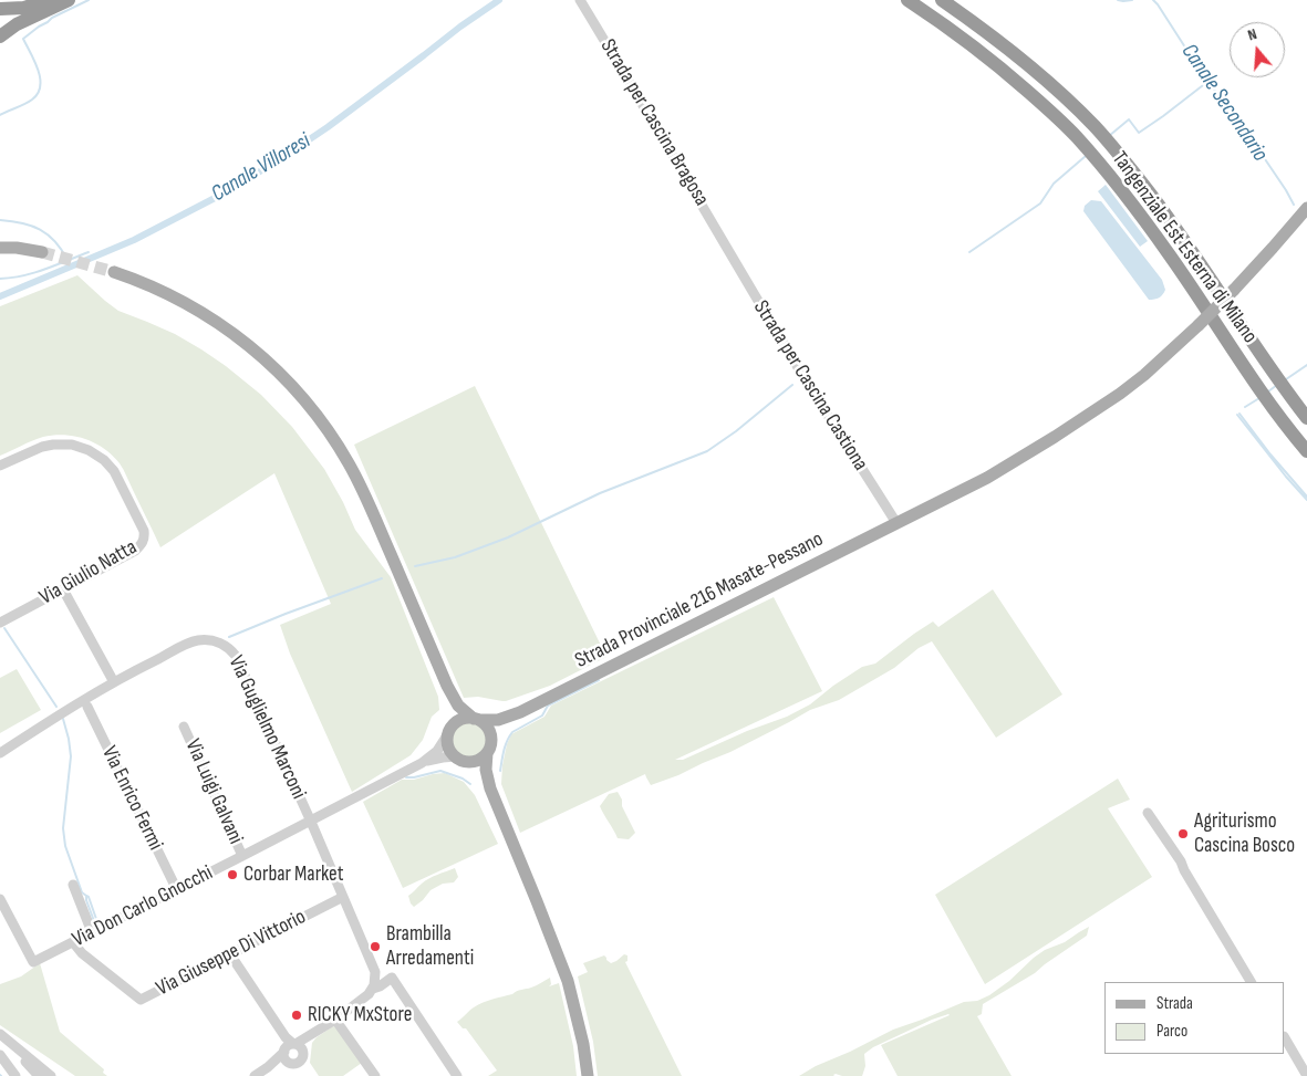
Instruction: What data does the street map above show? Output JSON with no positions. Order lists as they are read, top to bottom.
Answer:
{
  "streets": {
    "highway": ["Tangenziale Est Esterna di Milano"],
    "main road": ["Strada Provinciale 216 Masate-Pessano"],
    "street": [
      "Strada per Cascina Bragosa",
      "Strada per Cascina Castiona",
      "Via Giulio Natta",
      "Via Guglielmo Marconi",
      "Via Luigi Galvani",
      "Via Enrico Fermi",
      "Via Don Carlo Gnocchi",
      "Via Giuseppe Di Vittorio"
    ]
  },
  "crossings": [
    ["Strada per Cascina Bragosa", "Strada per Cascina Castiona"],
    ["Strada per Cascina Castiona", "Strada Provinciale 216 Masate-Pessano"],
    ["Via Guglielmo Marconi", "Via Don Carlo Gnocchi"],
    ["Via Guglielmo Marconi", "Via Giuseppe Di Vittorio"],
    ["Via Luigi Galvani", "Via Don Carlo Gnocchi"],
    ["Via Enrico Fermi", "Via Don Carlo Gnocchi"],
    ["Via Don Carlo Gnocchi", "Via Giuseppe Di Vittorio"]
  ],
  "water": ["Canale Secondario", "Canale Villoresi"],
  "places": [
    "Agriturismo Cascina Bosco",
    "Corbar Market",
    "Brambilla Arredamenti",
    "RICKY MxStore"
  ],
  "legend": ["Strada", "Parco"],
  "north": "top"
}
